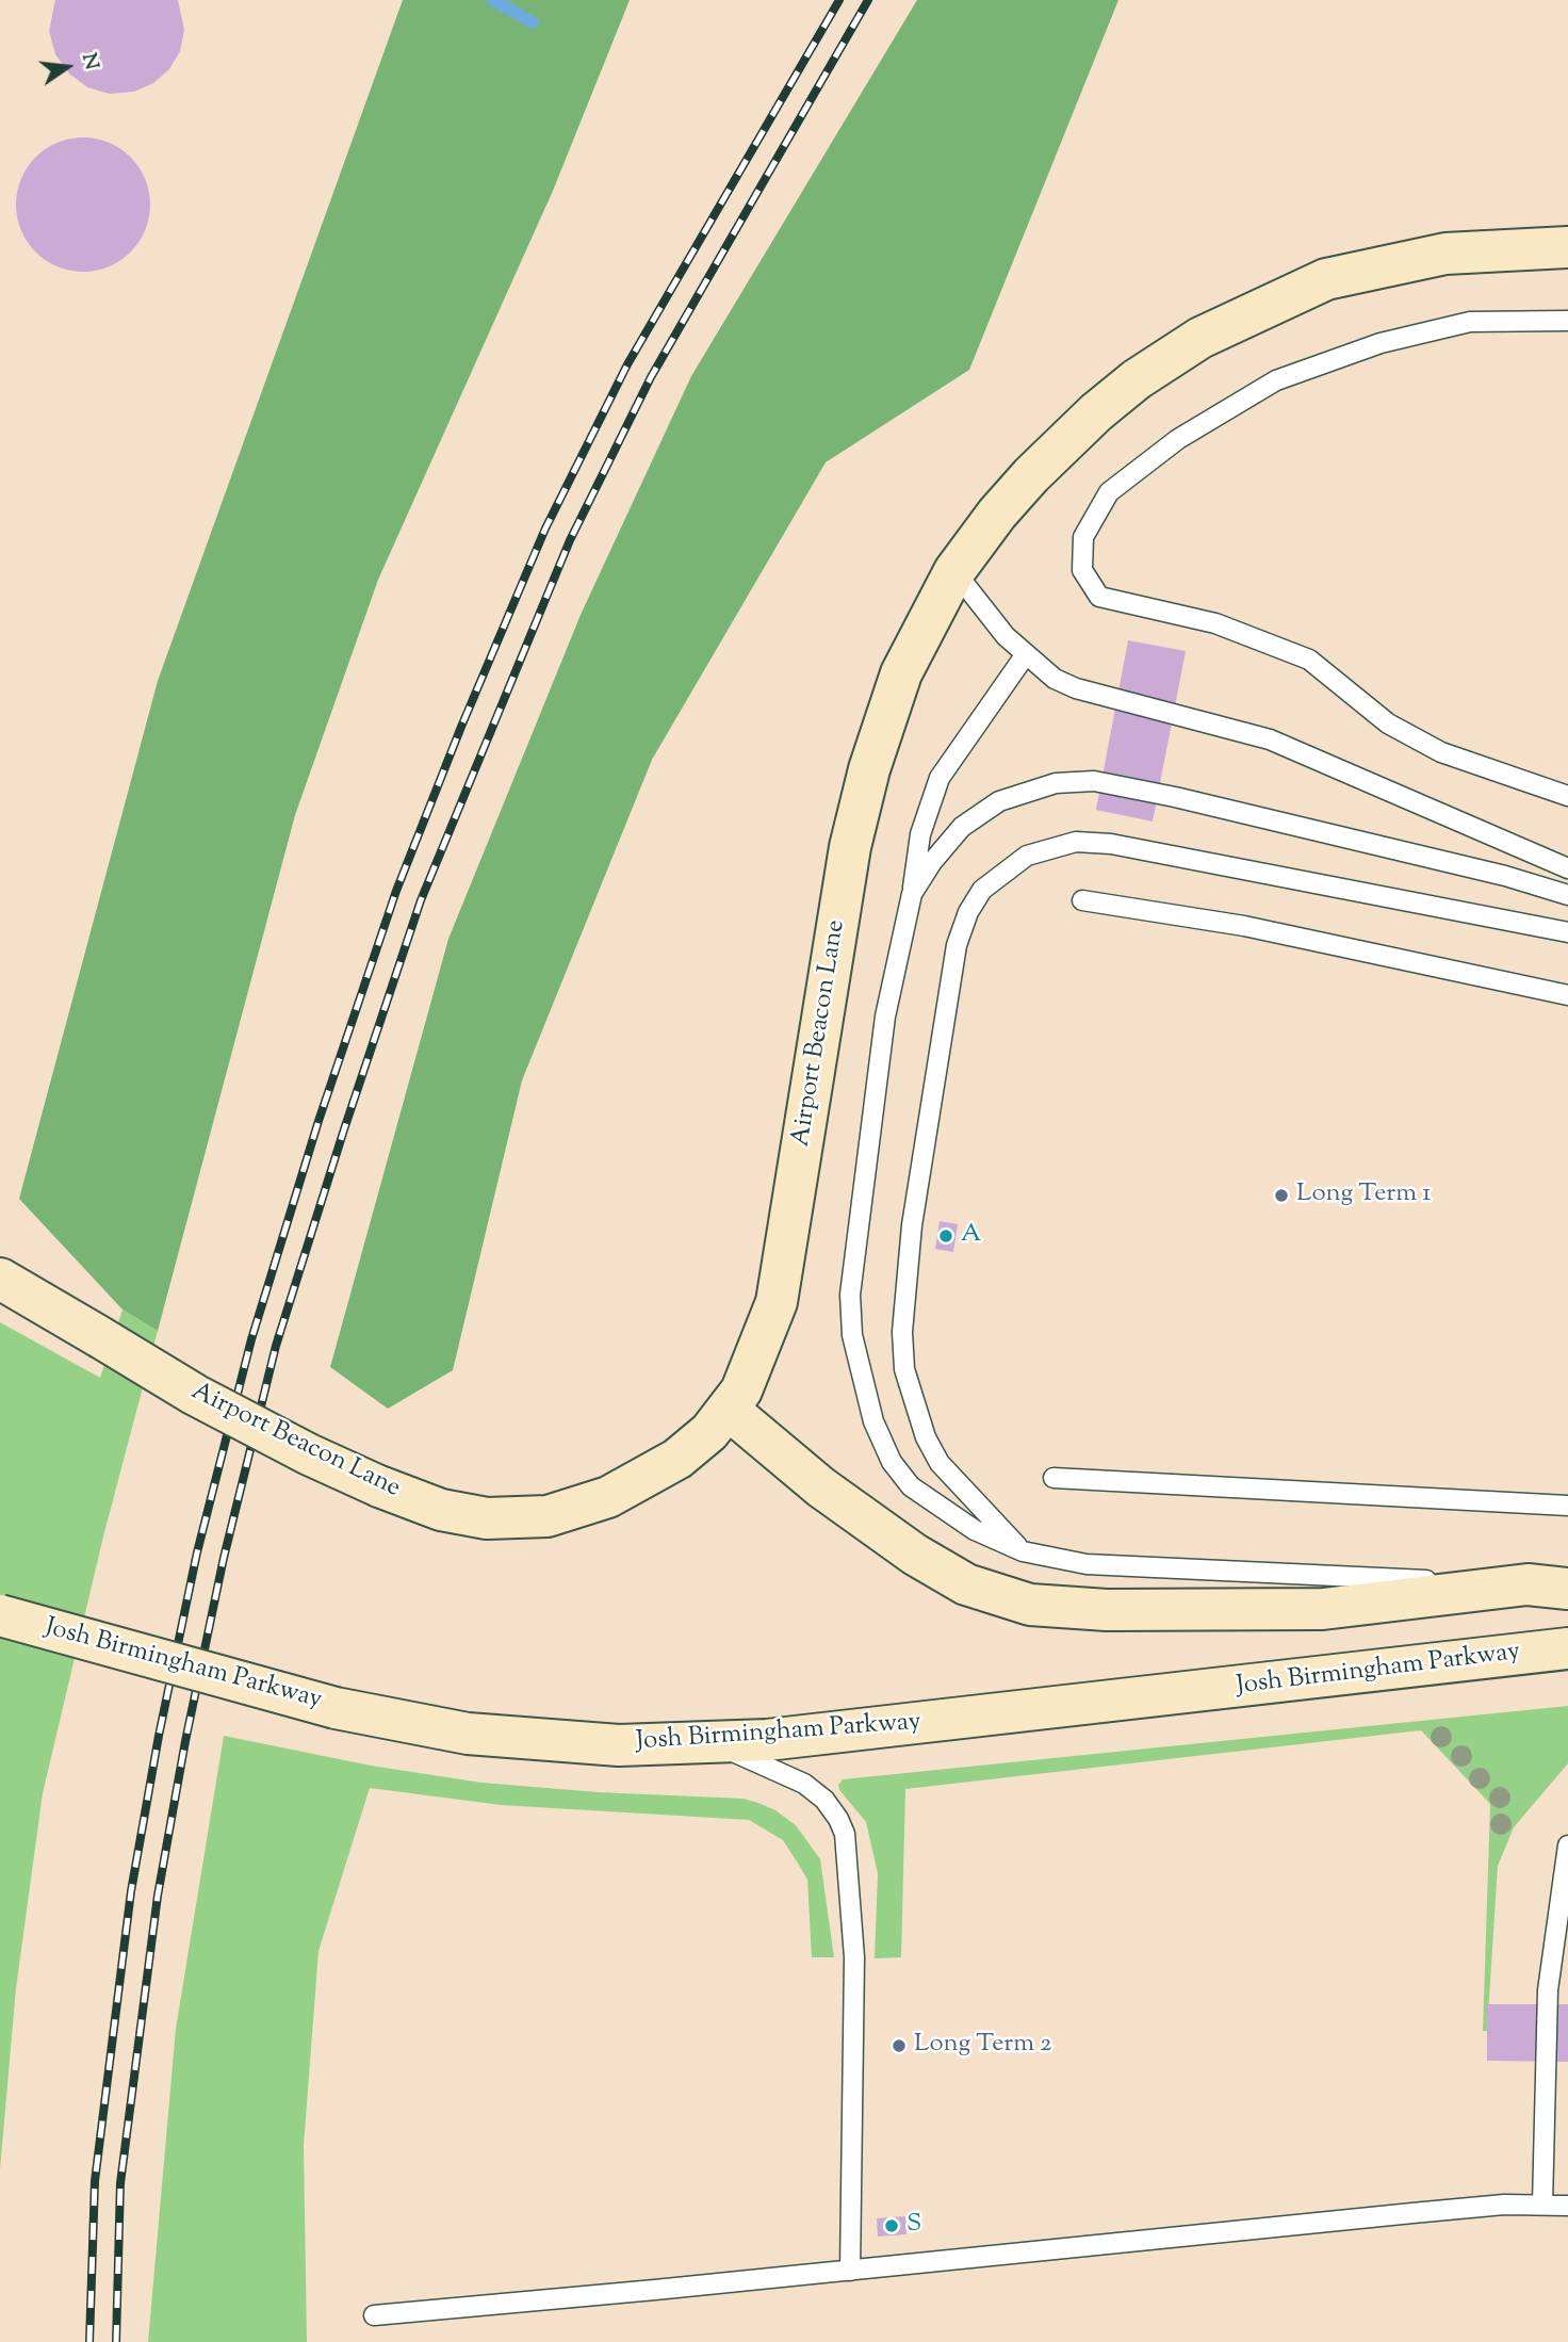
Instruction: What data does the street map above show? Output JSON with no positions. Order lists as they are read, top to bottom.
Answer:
{
  "streets": {
    "main road": ["Airport Beacon Lane", "Josh Birmingham Parkway"]
  },
  "places": [
    "Long Term 1",
    "A",
    "Long Term 2",
    "S"
  ],
  "north": "right"
}
